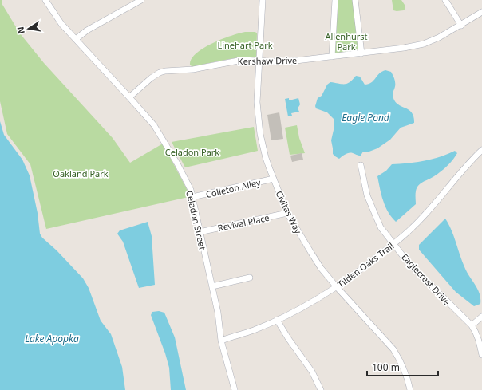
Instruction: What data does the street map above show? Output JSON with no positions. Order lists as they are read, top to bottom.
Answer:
{
  "streets": {
    "street": [
      "Kershaw Drive",
      "Colleton Alley",
      "Civitas Way",
      "Celadon Street",
      "Revival Place",
      "Tilden Oaks Trail",
      "Eaglecrest Drive"
    ]
  },
  "crossings": [
    ["Kershaw Drive", "Civitas Way"],
    ["Kershaw Drive", "Celadon Street"],
    ["Colleton Alley", "Civitas Way"],
    ["Colleton Alley", "Celadon Street"],
    ["Civitas Way", "Revival Place"],
    ["Civitas Way", "Tilden Oaks Trail"],
    ["Celadon Street", "Revival Place"],
    ["Celadon Street", "Tilden Oaks Trail"],
    ["Tilden Oaks Trail", "Eaglecrest Drive"]
  ],
  "water": ["Eagle Pond", "Lake Apopka"],
  "parks": [
    "Allenhurst Park",
    "Linehart Park",
    "Celadon Park",
    "Oakland Park"
  ],
  "scale_bar": "100 m",
  "north": "left"
}
